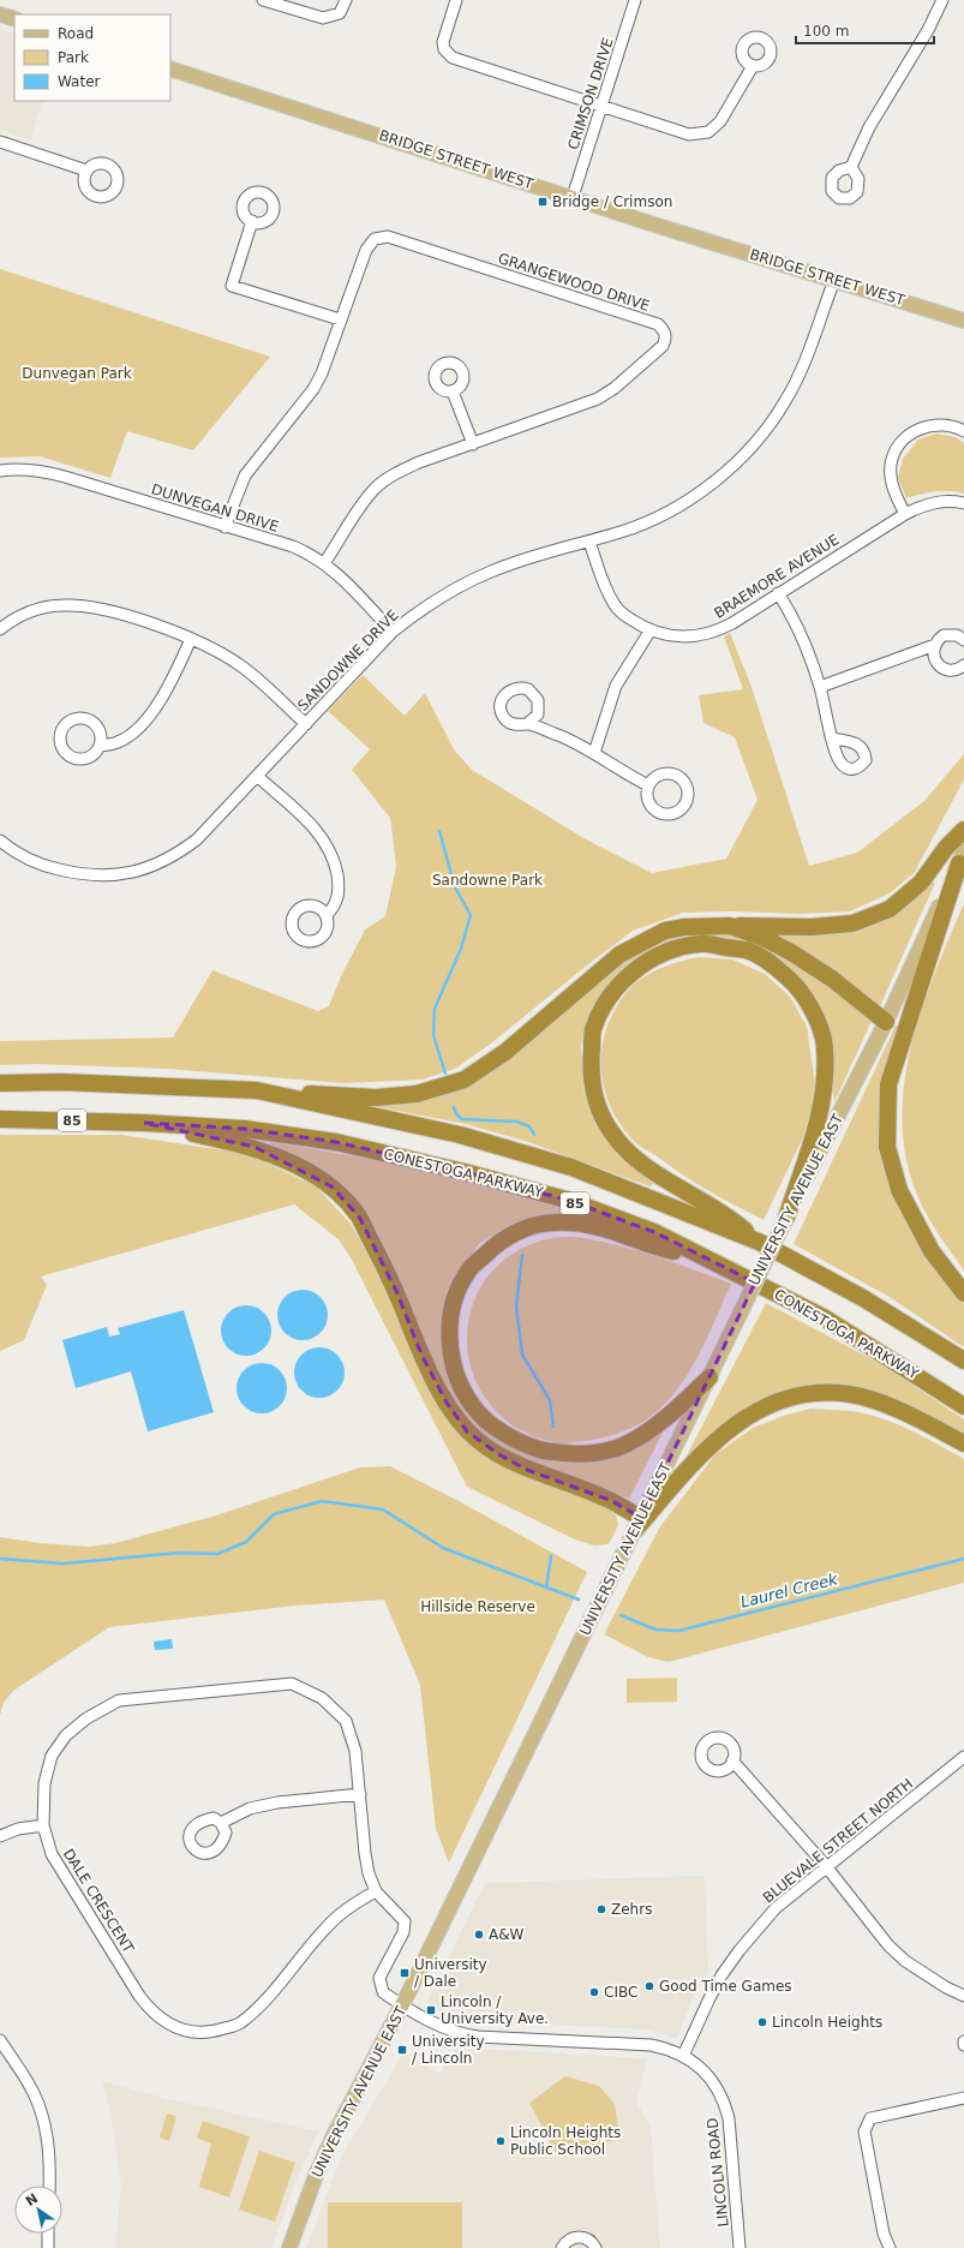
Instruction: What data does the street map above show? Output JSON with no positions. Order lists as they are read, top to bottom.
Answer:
{
  "streets": {
    "highway": ["85", "CONESTOGA PARKWAY"],
    "main road": ["BRIDGE STREET WEST", "UNIVERSITY AVENUE EAST"],
    "street": [
      "CRIMSON DRIVE",
      "GRANGEWOOD DRIVE",
      "DUNVEGAN DRIVE",
      "BRAEMORE AVENUE",
      "SANDOWNE DRIVE",
      "BLUEVALE STREET NORTH",
      "DALE CRESCENT",
      "LINCOLN ROAD"
    ]
  },
  "crossings": [
    ["CRIMSON DRIVE", "BRIDGE STREET WEST"],
    ["BRIDGE STREET WEST", "SANDOWNE DRIVE"],
    ["GRANGEWOOD DRIVE", "DUNVEGAN DRIVE"],
    ["DUNVEGAN DRIVE", "SANDOWNE DRIVE"],
    ["BRAEMORE AVENUE", "SANDOWNE DRIVE"],
    ["UNIVERSITY AVENUE EAST", "DALE CRESCENT"],
    ["UNIVERSITY AVENUE EAST", "LINCOLN ROAD"],
    ["BLUEVALE STREET NORTH", "LINCOLN ROAD"],
    ["DALE CRESCENT", "LINCOLN ROAD"]
  ],
  "water": ["Laurel Creek"],
  "parks": ["Dunvegan Park", "Sandowne Park", "Hillside Reserve"],
  "places": {
    "transit": [
      "Bridge / Crimson",
      "University / Dale",
      "Lincoln / University Ave.",
      "University / Lincoln"
    ],
    "other": [
      "Zehrs",
      "A&W",
      "Good Time Games",
      "CIBC",
      "Lincoln Heights",
      "Lincoln Heights Public School"
    ]
  },
  "legend": ["Road", "Park", "Water"],
  "scale_bar": "100 m",
  "north": "top left"
}
